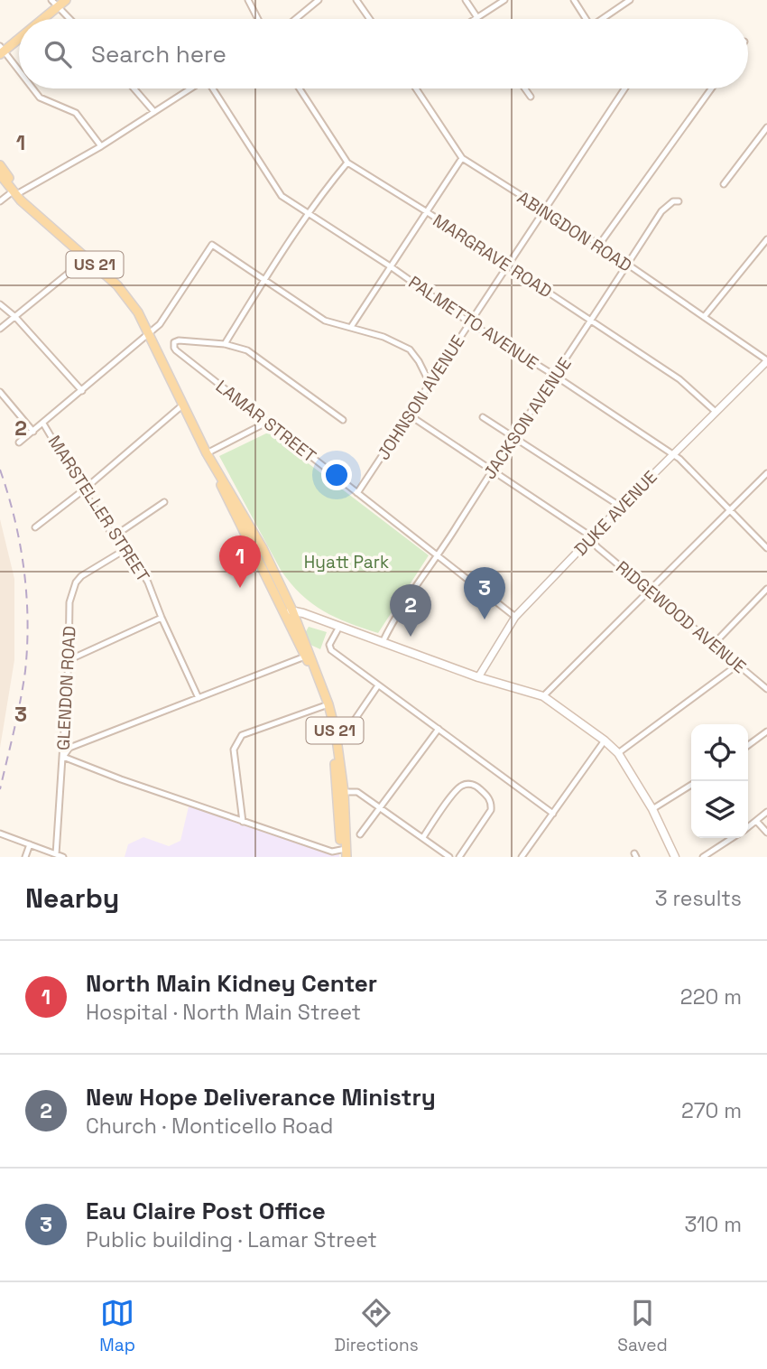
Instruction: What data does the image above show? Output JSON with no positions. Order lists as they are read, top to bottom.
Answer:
{
  "streets": {
    "main road": ["US 21"],
    "street": [
      "ABINGDON ROAD",
      "MARGRAVE ROAD",
      "PALMETTO AVENUE",
      "JOHNSON AVENUE",
      "JACKSON AVENUE",
      "LAMAR STREET",
      "MARSTELLER STREET",
      "DUKE AVENUE",
      "RIDGEWOOD AVENUE",
      "GLENDON ROAD"
    ]
  },
  "crossings": [
    ["ABINGDON ROAD", "JOHNSON AVENUE"],
    ["ABINGDON ROAD", "JACKSON AVENUE"],
    ["ABINGDON ROAD", "DUKE AVENUE"],
    ["MARGRAVE ROAD", "JOHNSON AVENUE"],
    ["MARGRAVE ROAD", "JACKSON AVENUE"],
    ["MARGRAVE ROAD", "DUKE AVENUE"],
    ["PALMETTO AVENUE", "JOHNSON AVENUE"],
    ["PALMETTO AVENUE", "JACKSON AVENUE"],
    ["PALMETTO AVENUE", "DUKE AVENUE"],
    ["JOHNSON AVENUE", "LAMAR STREET"],
    ["JOHNSON AVENUE", "RIDGEWOOD AVENUE"],
    ["JACKSON AVENUE", "LAMAR STREET"],
    ["JACKSON AVENUE", "RIDGEWOOD AVENUE"],
    ["LAMAR STREET", "DUKE AVENUE"],
    ["MARSTELLER STREET", "GLENDON ROAD"],
    ["DUKE AVENUE", "RIDGEWOOD AVENUE"]
  ],
  "parks": ["Hyatt Park"],
  "page": {
    "search": "Search here",
    "pins": ["1", "3", "2"],
    "heading": ["Nearby", "3 results"],
    "list": [
      {
        "mark": "1",
        "name": "North Main Kidney Center",
        "note": "Hospital · North Main Street",
        "value": "220 m"
      },
      {
        "mark": "2",
        "name": "New Hope Deliverance Ministry",
        "note": "Church · Monticello Road",
        "value": "270 m"
      },
      {
        "mark": "3",
        "name": "Eau Claire Post Office",
        "note": "Public building · Lamar Street",
        "value": "310 m"
      }
    ],
    "nav": ["Map", "Directions", "Saved"]
  },
  "grid": {
    "rows": ["1", "2", "3"]
  }
}
